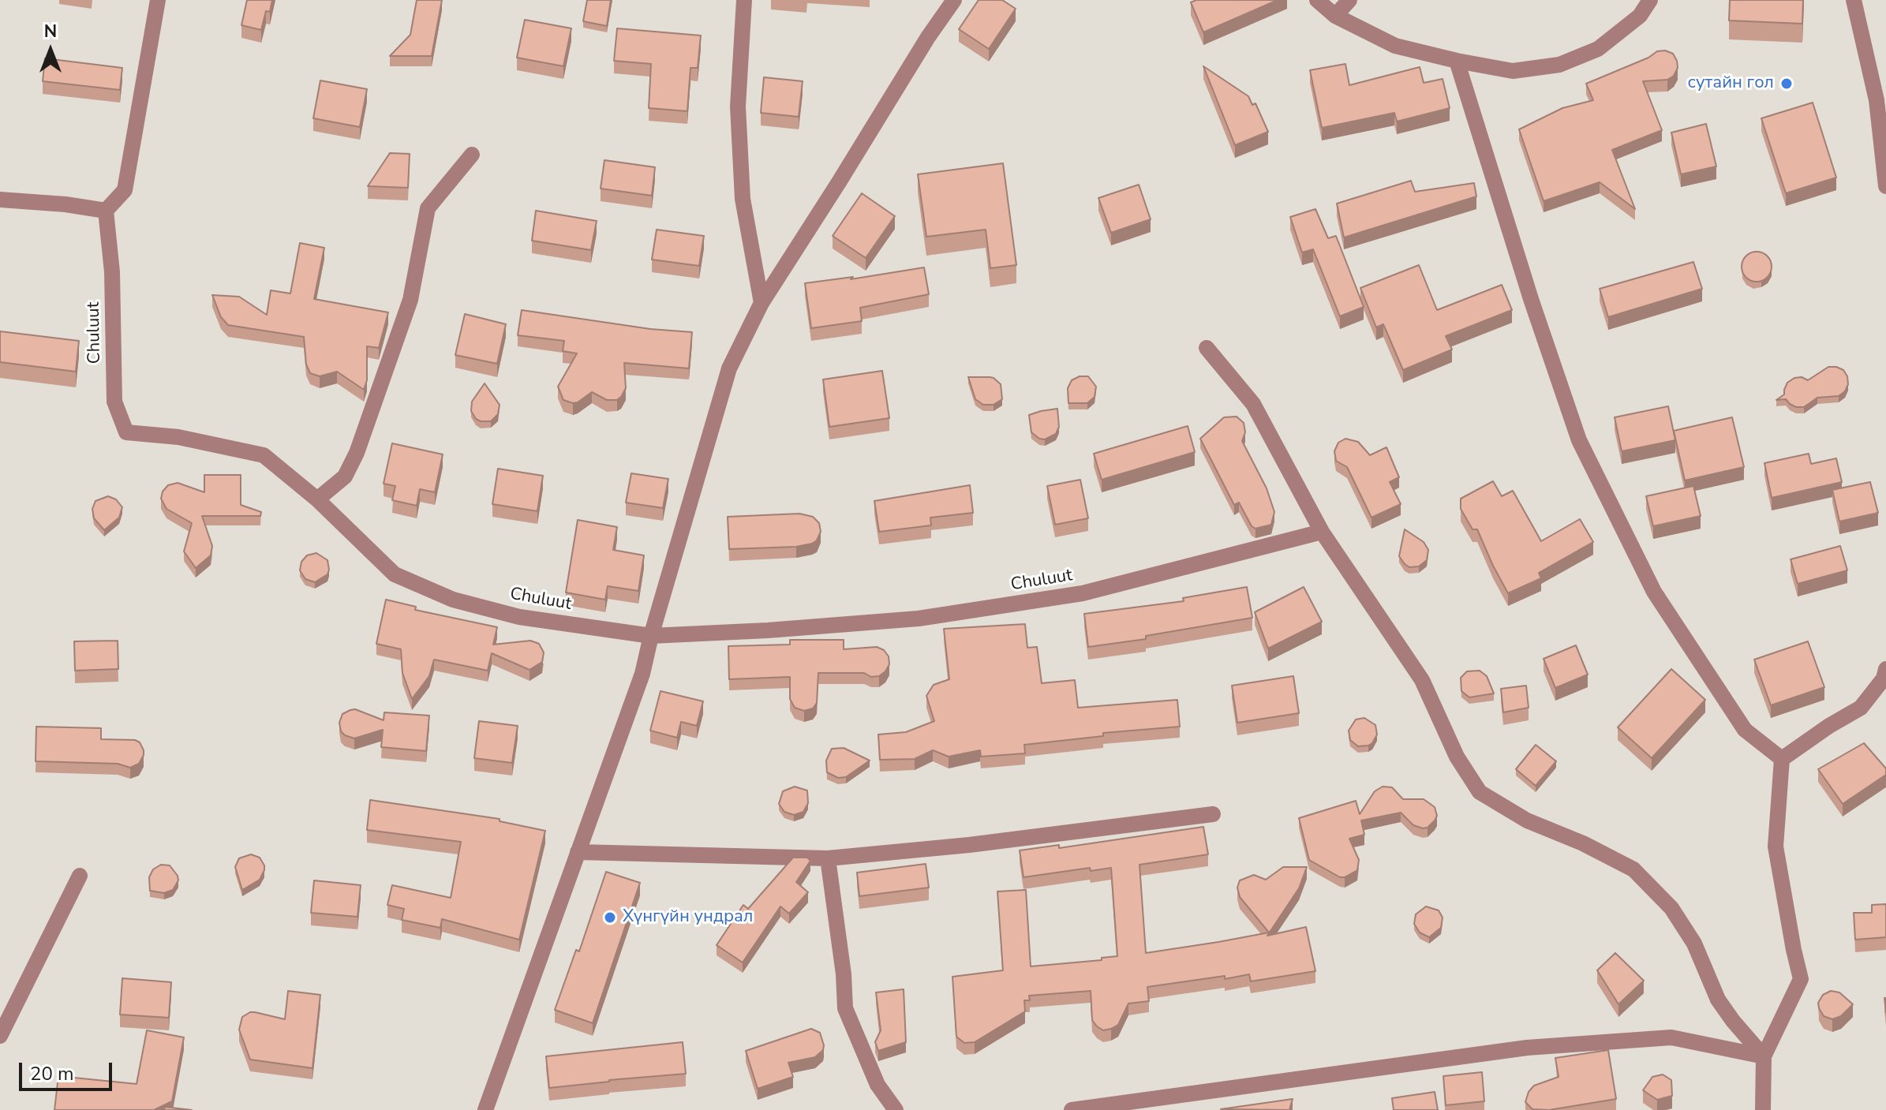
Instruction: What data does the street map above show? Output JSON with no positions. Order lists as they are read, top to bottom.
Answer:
{
  "streets": {
    "street": ["Chuluut"]
  },
  "places": ["сутайн гол", "Хүнгүйн ундрал"],
  "scale_bar": "20 m",
  "north": "top"
}
